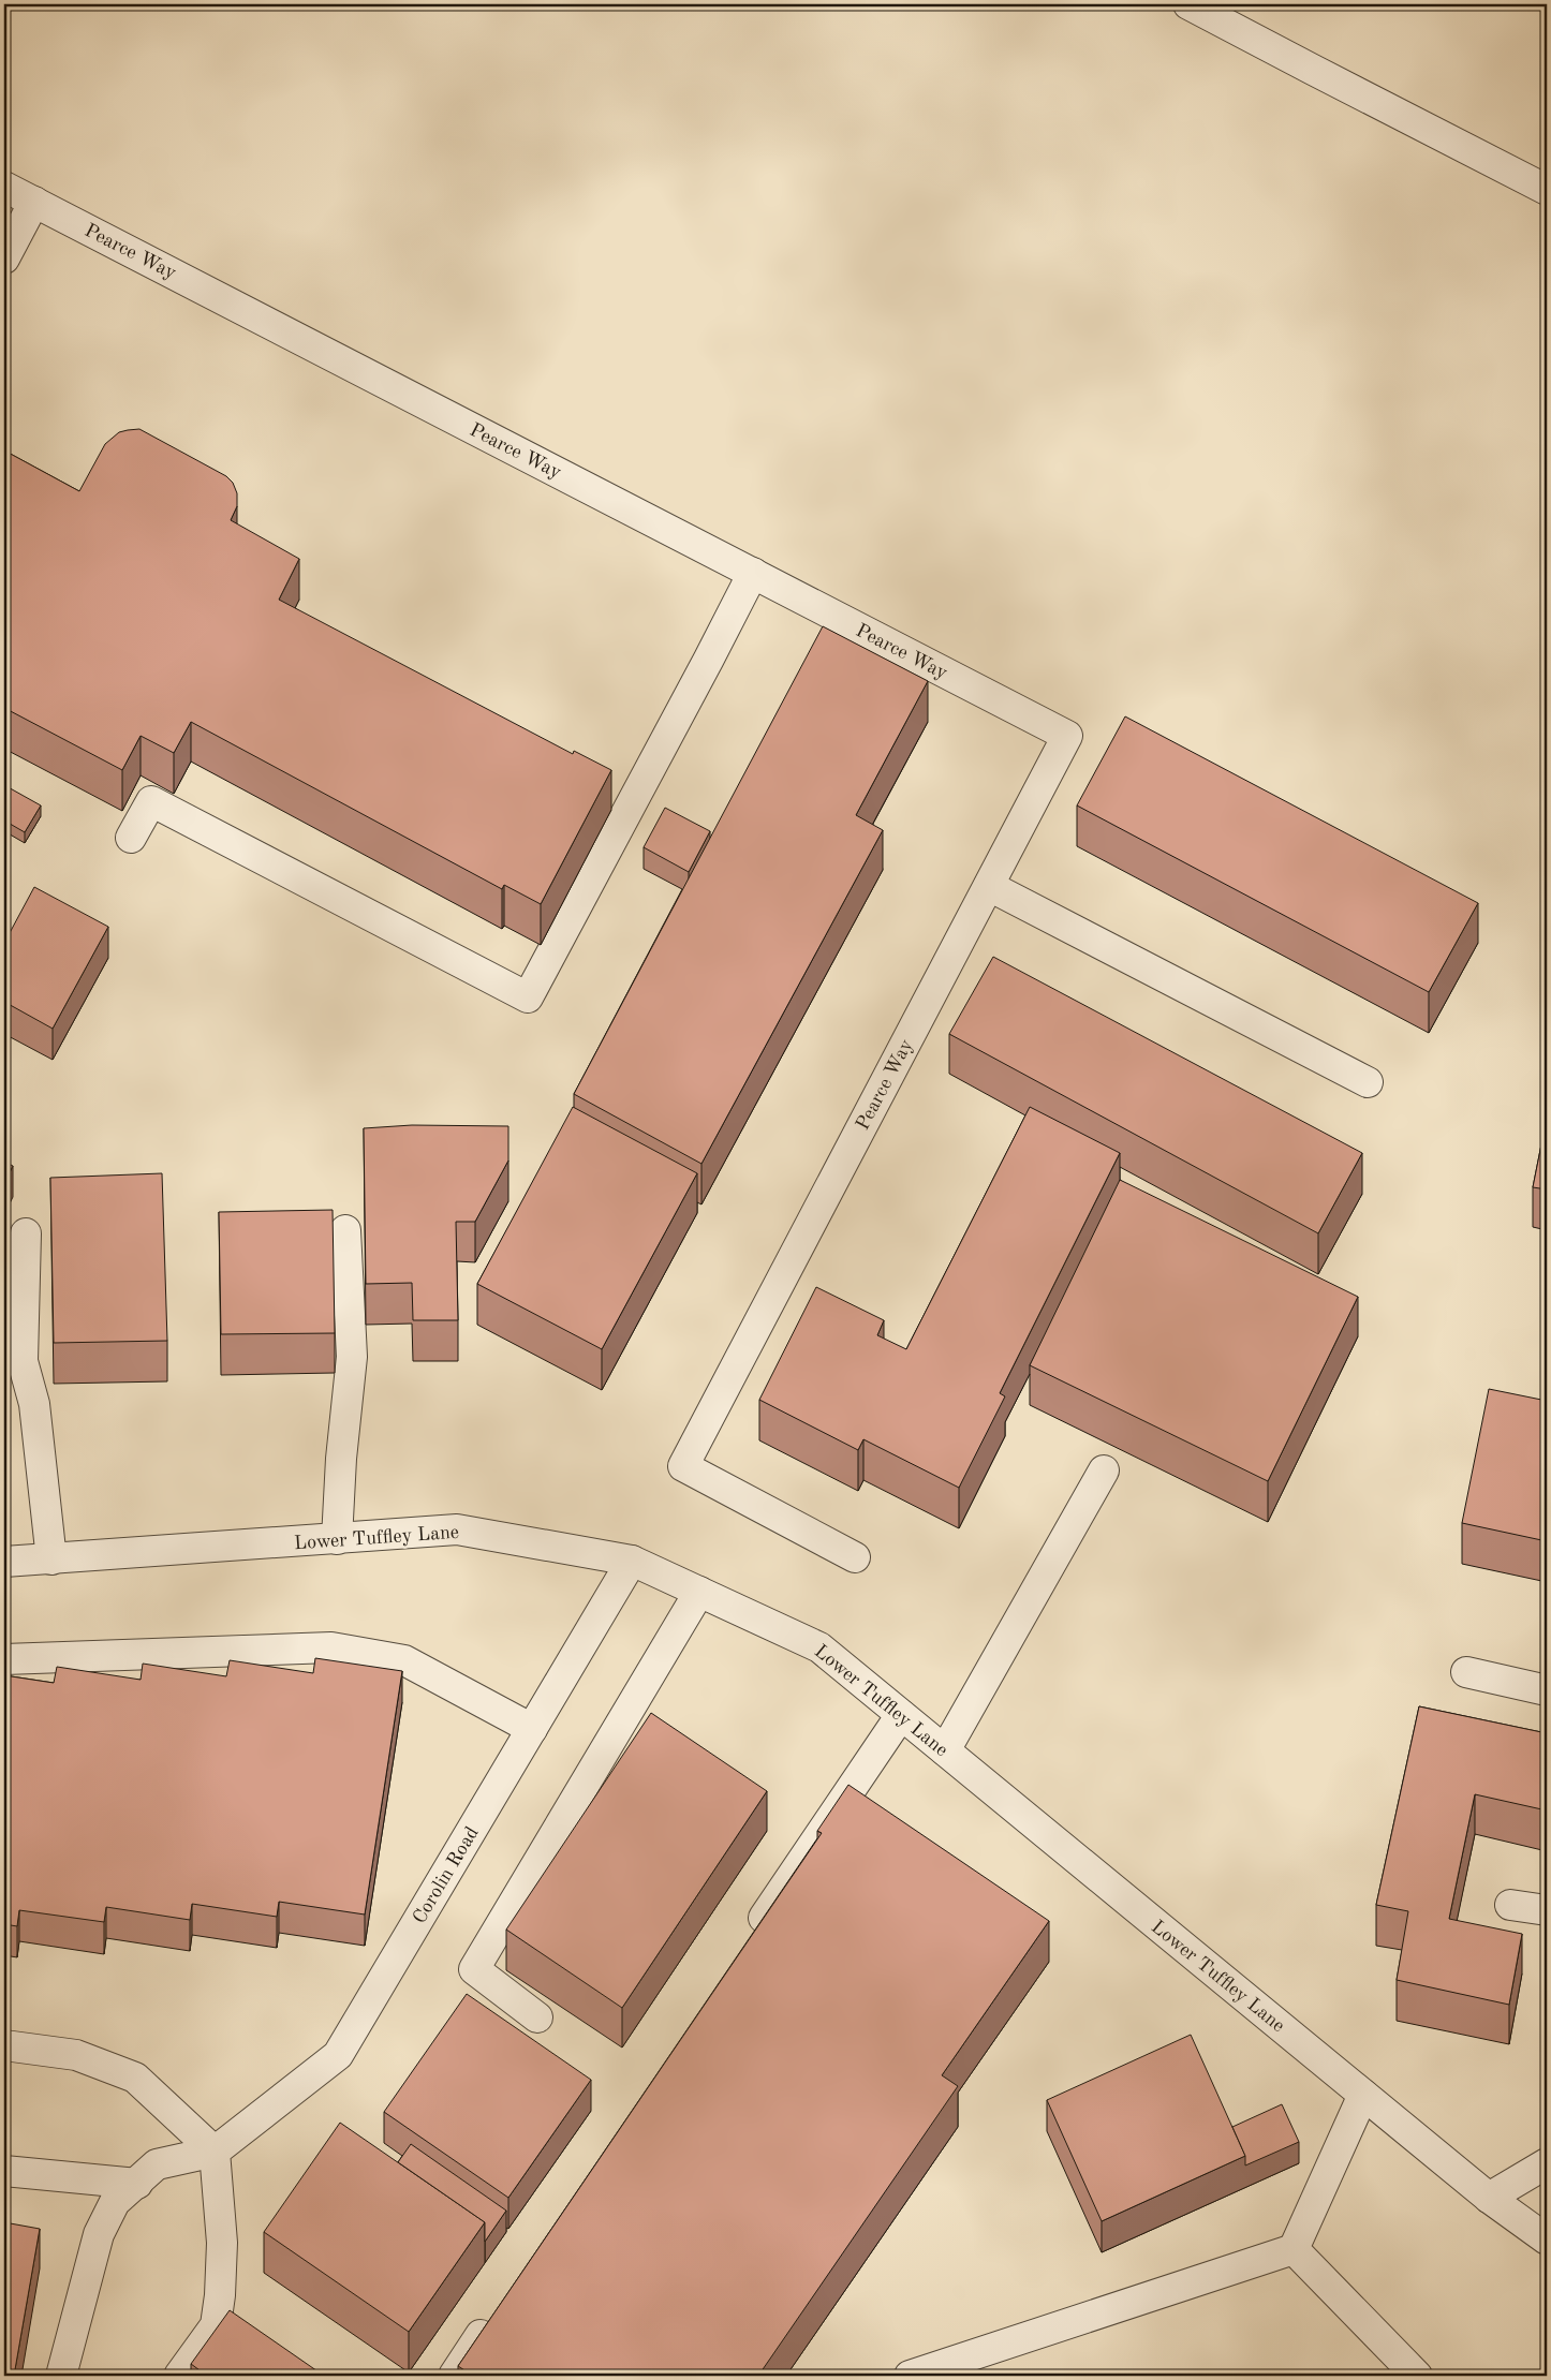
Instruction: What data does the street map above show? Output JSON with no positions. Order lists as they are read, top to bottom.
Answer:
{
  "streets": {
    "street": ["Pearce Way", "Lower Tuffley Lane", "Corolin Road"]
  },
  "crossings": [
    ["Lower Tuffley Lane", "Corolin Road"]
  ]
}
